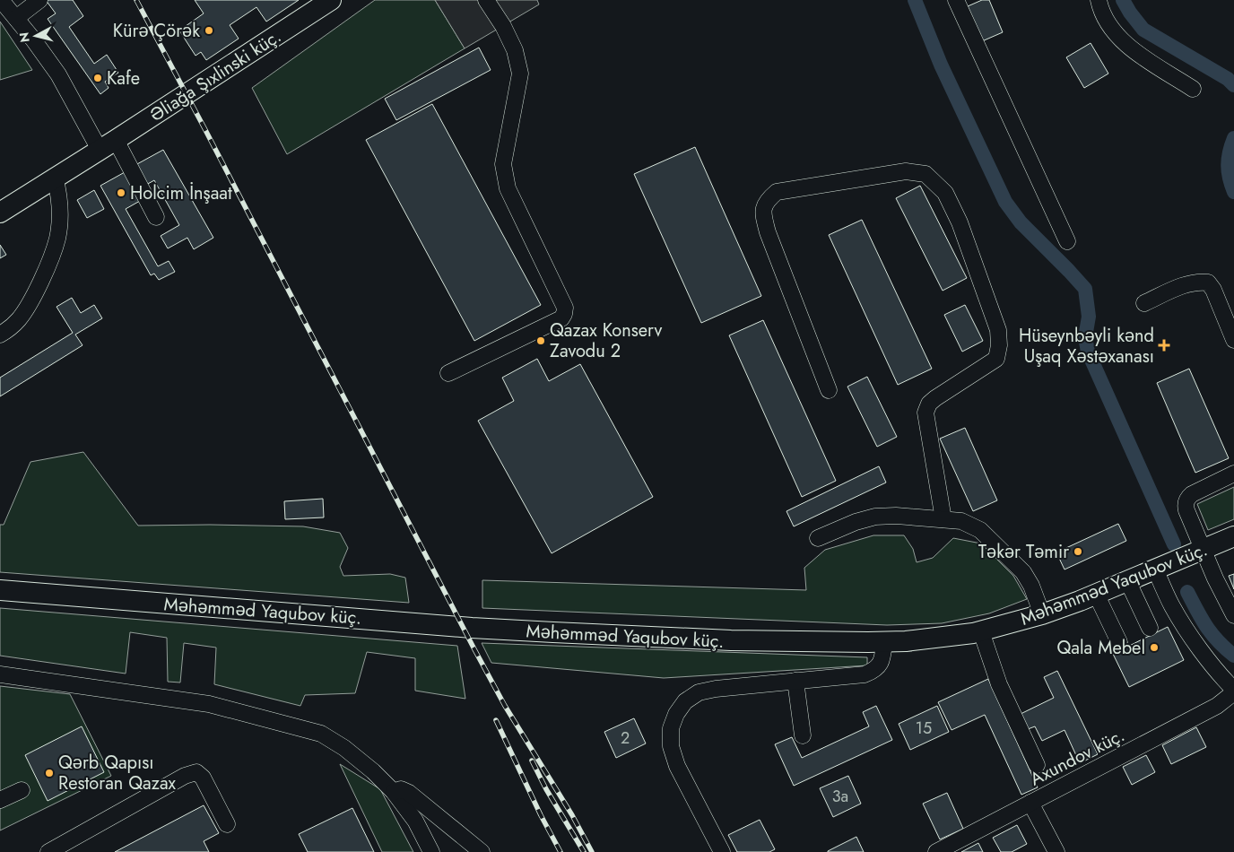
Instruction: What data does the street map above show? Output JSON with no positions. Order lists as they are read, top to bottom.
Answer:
{
  "streets": {
    "main road": ["Əliağa Şıxlinski küç.", "Məhəmməd Yaqubov küç."],
    "street": ["Axundov küç."]
  },
  "places": {
    "other": [
      "Kürə Çörək",
      "Kafe",
      "Holcim İnşaat",
      "Qazax Konserv Zavodu 2",
      "Təkər Təmir",
      "Qala Mebel",
      "Qərb Qapısı Restoran Qazax"
    ],
    "health": ["Hüseynbəyli kənd Uşaq Xəstəxanası"]
  },
  "house_numbers": ["15", "2", "3a"],
  "north": "left"
}
